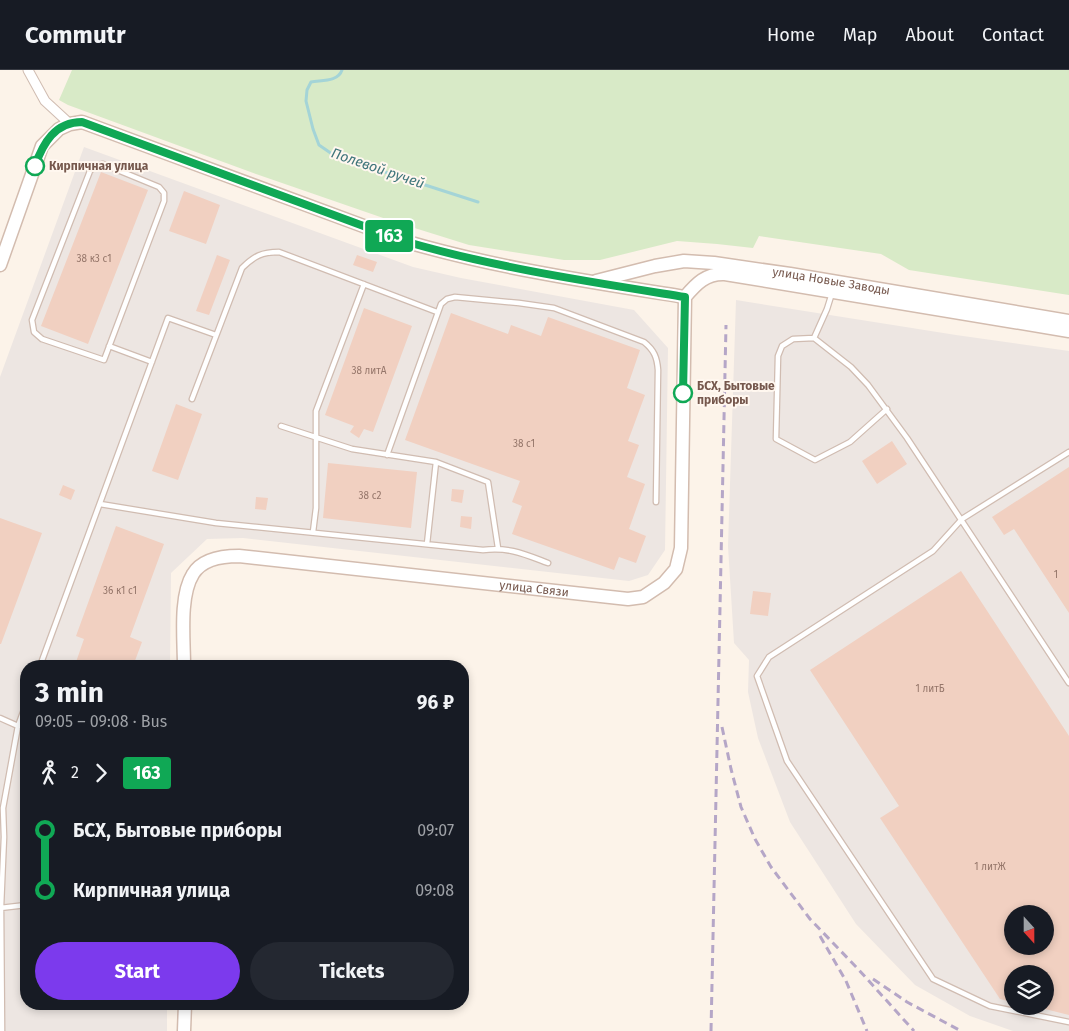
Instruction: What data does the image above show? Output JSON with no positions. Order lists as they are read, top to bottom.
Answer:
{
  "streets": {
    "street": ["улица Новые Заводы", "улица Связи"]
  },
  "crossings": [
    ["улица Новые Заводы", "улица Связи"]
  ],
  "water": ["Полевой ручей"],
  "places": ["Кирпичная улица", "БСХ, Бытовые приборы"],
  "lines": ["bus line 163"],
  "house_numbers": [
    "38 к3 с1",
    "38 литА",
    "38 с1",
    "38 с2",
    "1",
    "36 к1 с1",
    "1 литБ",
    "1 литЖ"
  ],
  "north": "bottom",
  "page": {
    "header": "Commutr",
    "nav": [
      "Home",
      "Map",
      "About",
      "Contact"
    ],
    "on_map": "163",
    "heading": ["3 min", "09:05 – 09:08 · Bus", "96 ₽"],
    "legs": ["2", "163"],
    "list": [
      {
        "name": "БСХ, Бытовые приборы",
        "value": "09:07"
      },
      {
        "name": "Кирпичная улица",
        "value": "09:08"
      }
    ],
    "buttons": ["Start", "Tickets"]
  }
}
